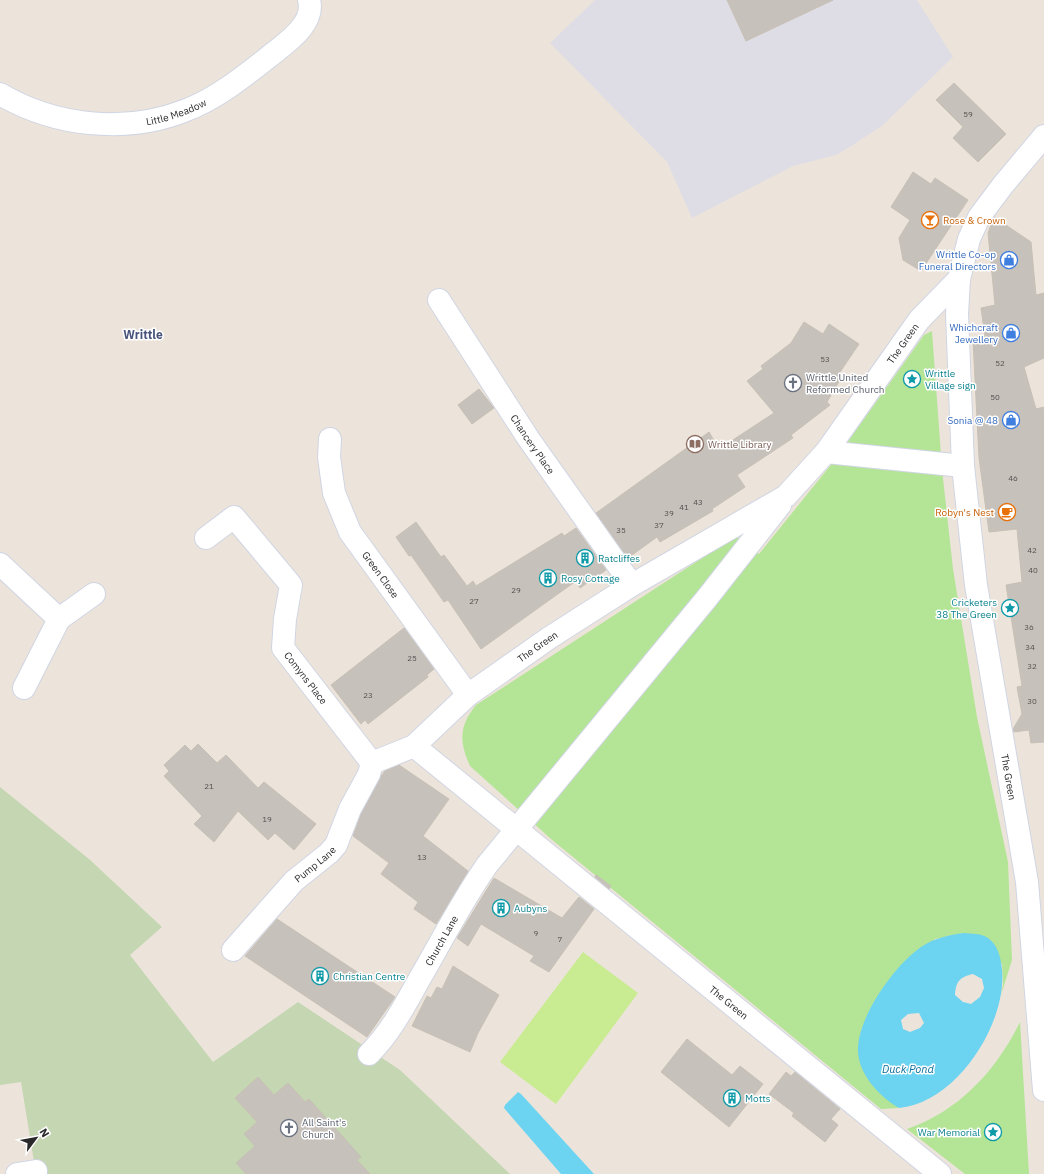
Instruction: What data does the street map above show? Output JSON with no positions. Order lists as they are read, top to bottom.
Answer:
{
  "streets": {
    "street": [
      "Little Meadow",
      "The Green",
      "Chancery Place",
      "Green Close",
      "Comyns Place",
      "Pump Lane",
      "Church Lane"
    ]
  },
  "crossings": [
    ["The Green", "Chancery Place"],
    ["The Green", "Green Close"],
    ["The Green", "Church Lane"],
    ["Comyns Place", "Pump Lane"]
  ],
  "districts": ["Writtle"],
  "water": ["Duck Pond"],
  "places": {
    "bar": ["Rose & Crown"],
    "shop": ["Writtle Co-op Funeral Directors", "Whichcraft Jewellery", "Sonia @ 48"],
    "place": ["Writtle Village sign", "Cricketers 38 The Green", "War Memorial"],
    "church": ["Writtle United Reformed Church", "All Saint's Church"],
    "library": ["Writtle Library"],
    "cafe": ["Robyn's Nest"],
    "building": [
      "Ratcliffes",
      "Rosy Cottage",
      "Aubyns",
      "Christian Centre",
      "Motts"
    ]
  },
  "house_numbers": [
    "59",
    "53",
    "52",
    "50",
    "46",
    "43",
    "41",
    "39",
    "37",
    "35",
    "42",
    "40",
    "29",
    "27",
    "36",
    "34",
    "25",
    "32",
    "23",
    "30",
    "21",
    "19",
    "13",
    "9",
    "7"
  ],
  "north": "top right"
}
